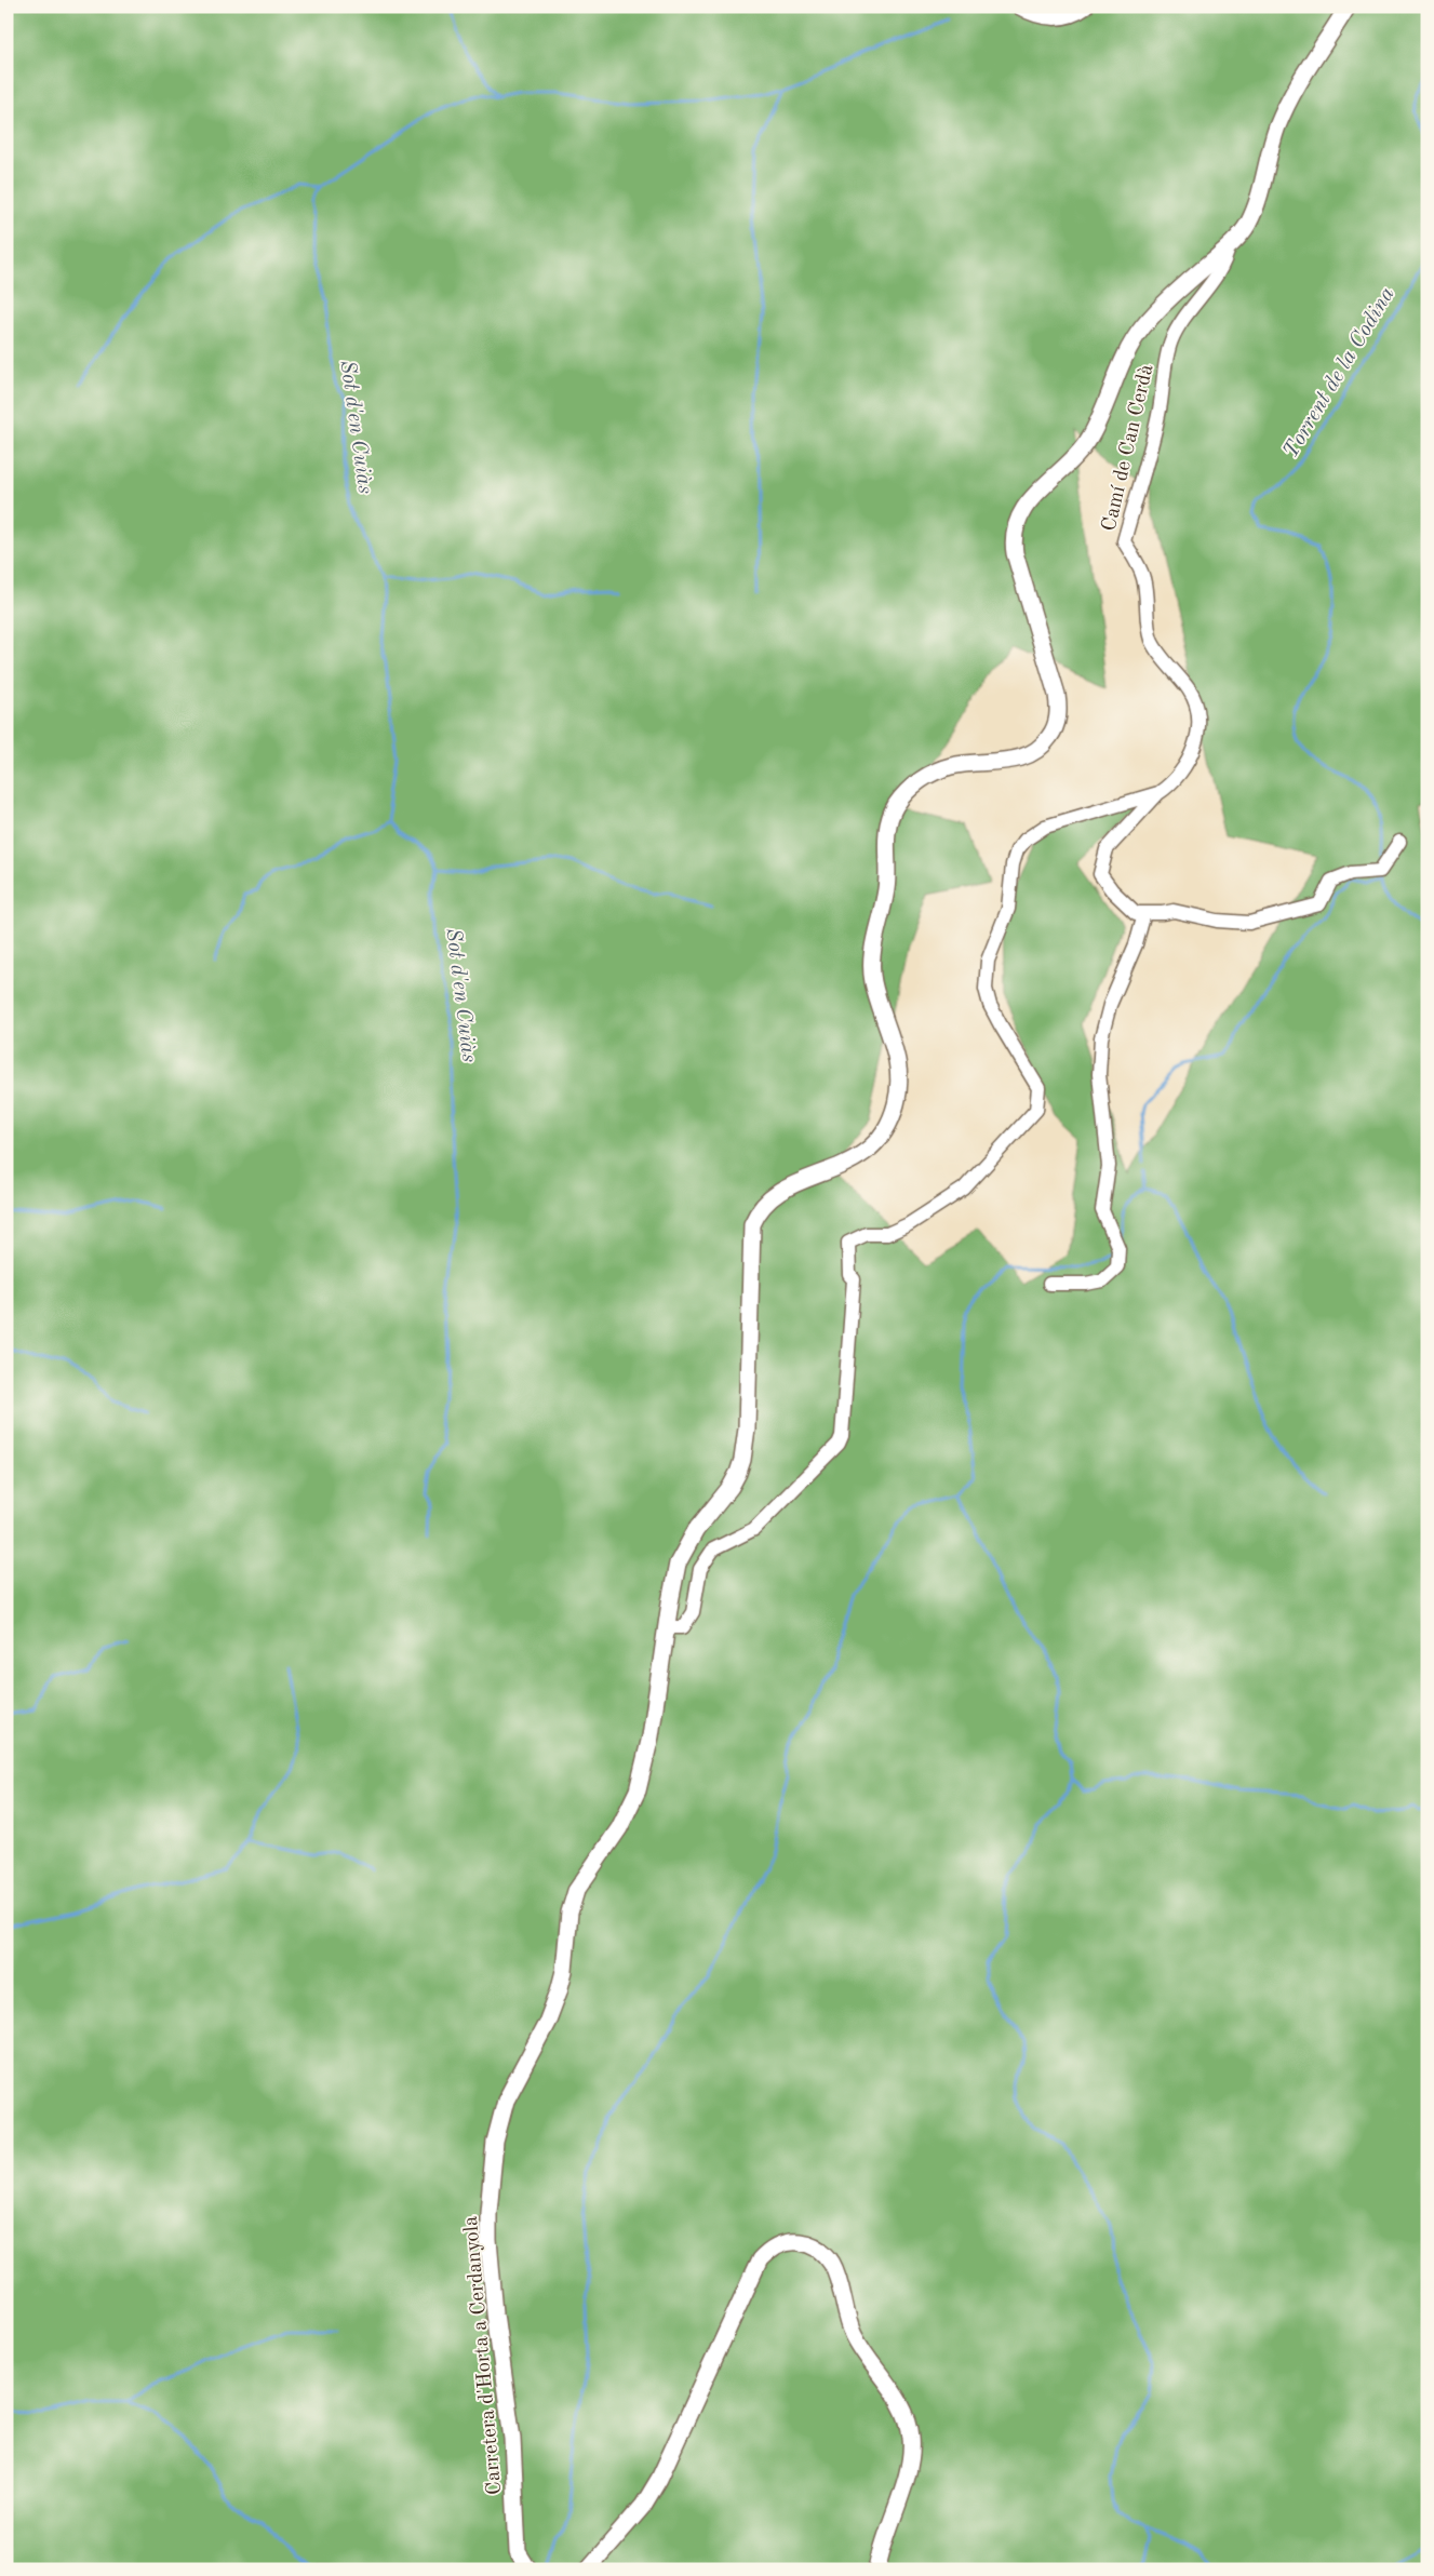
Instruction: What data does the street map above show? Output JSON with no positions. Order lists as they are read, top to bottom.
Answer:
{
  "streets": {
    "street": ["Camí de Can Cerdà", "Carretera d'Horta a Cerdanyola"]
  },
  "crossings": [
    ["Camí de Can Cerdà", "Carretera d'Horta a Cerdanyola"]
  ],
  "water": ["Torrent de la Codina", "Sot d'en Cuiàs"]
}
